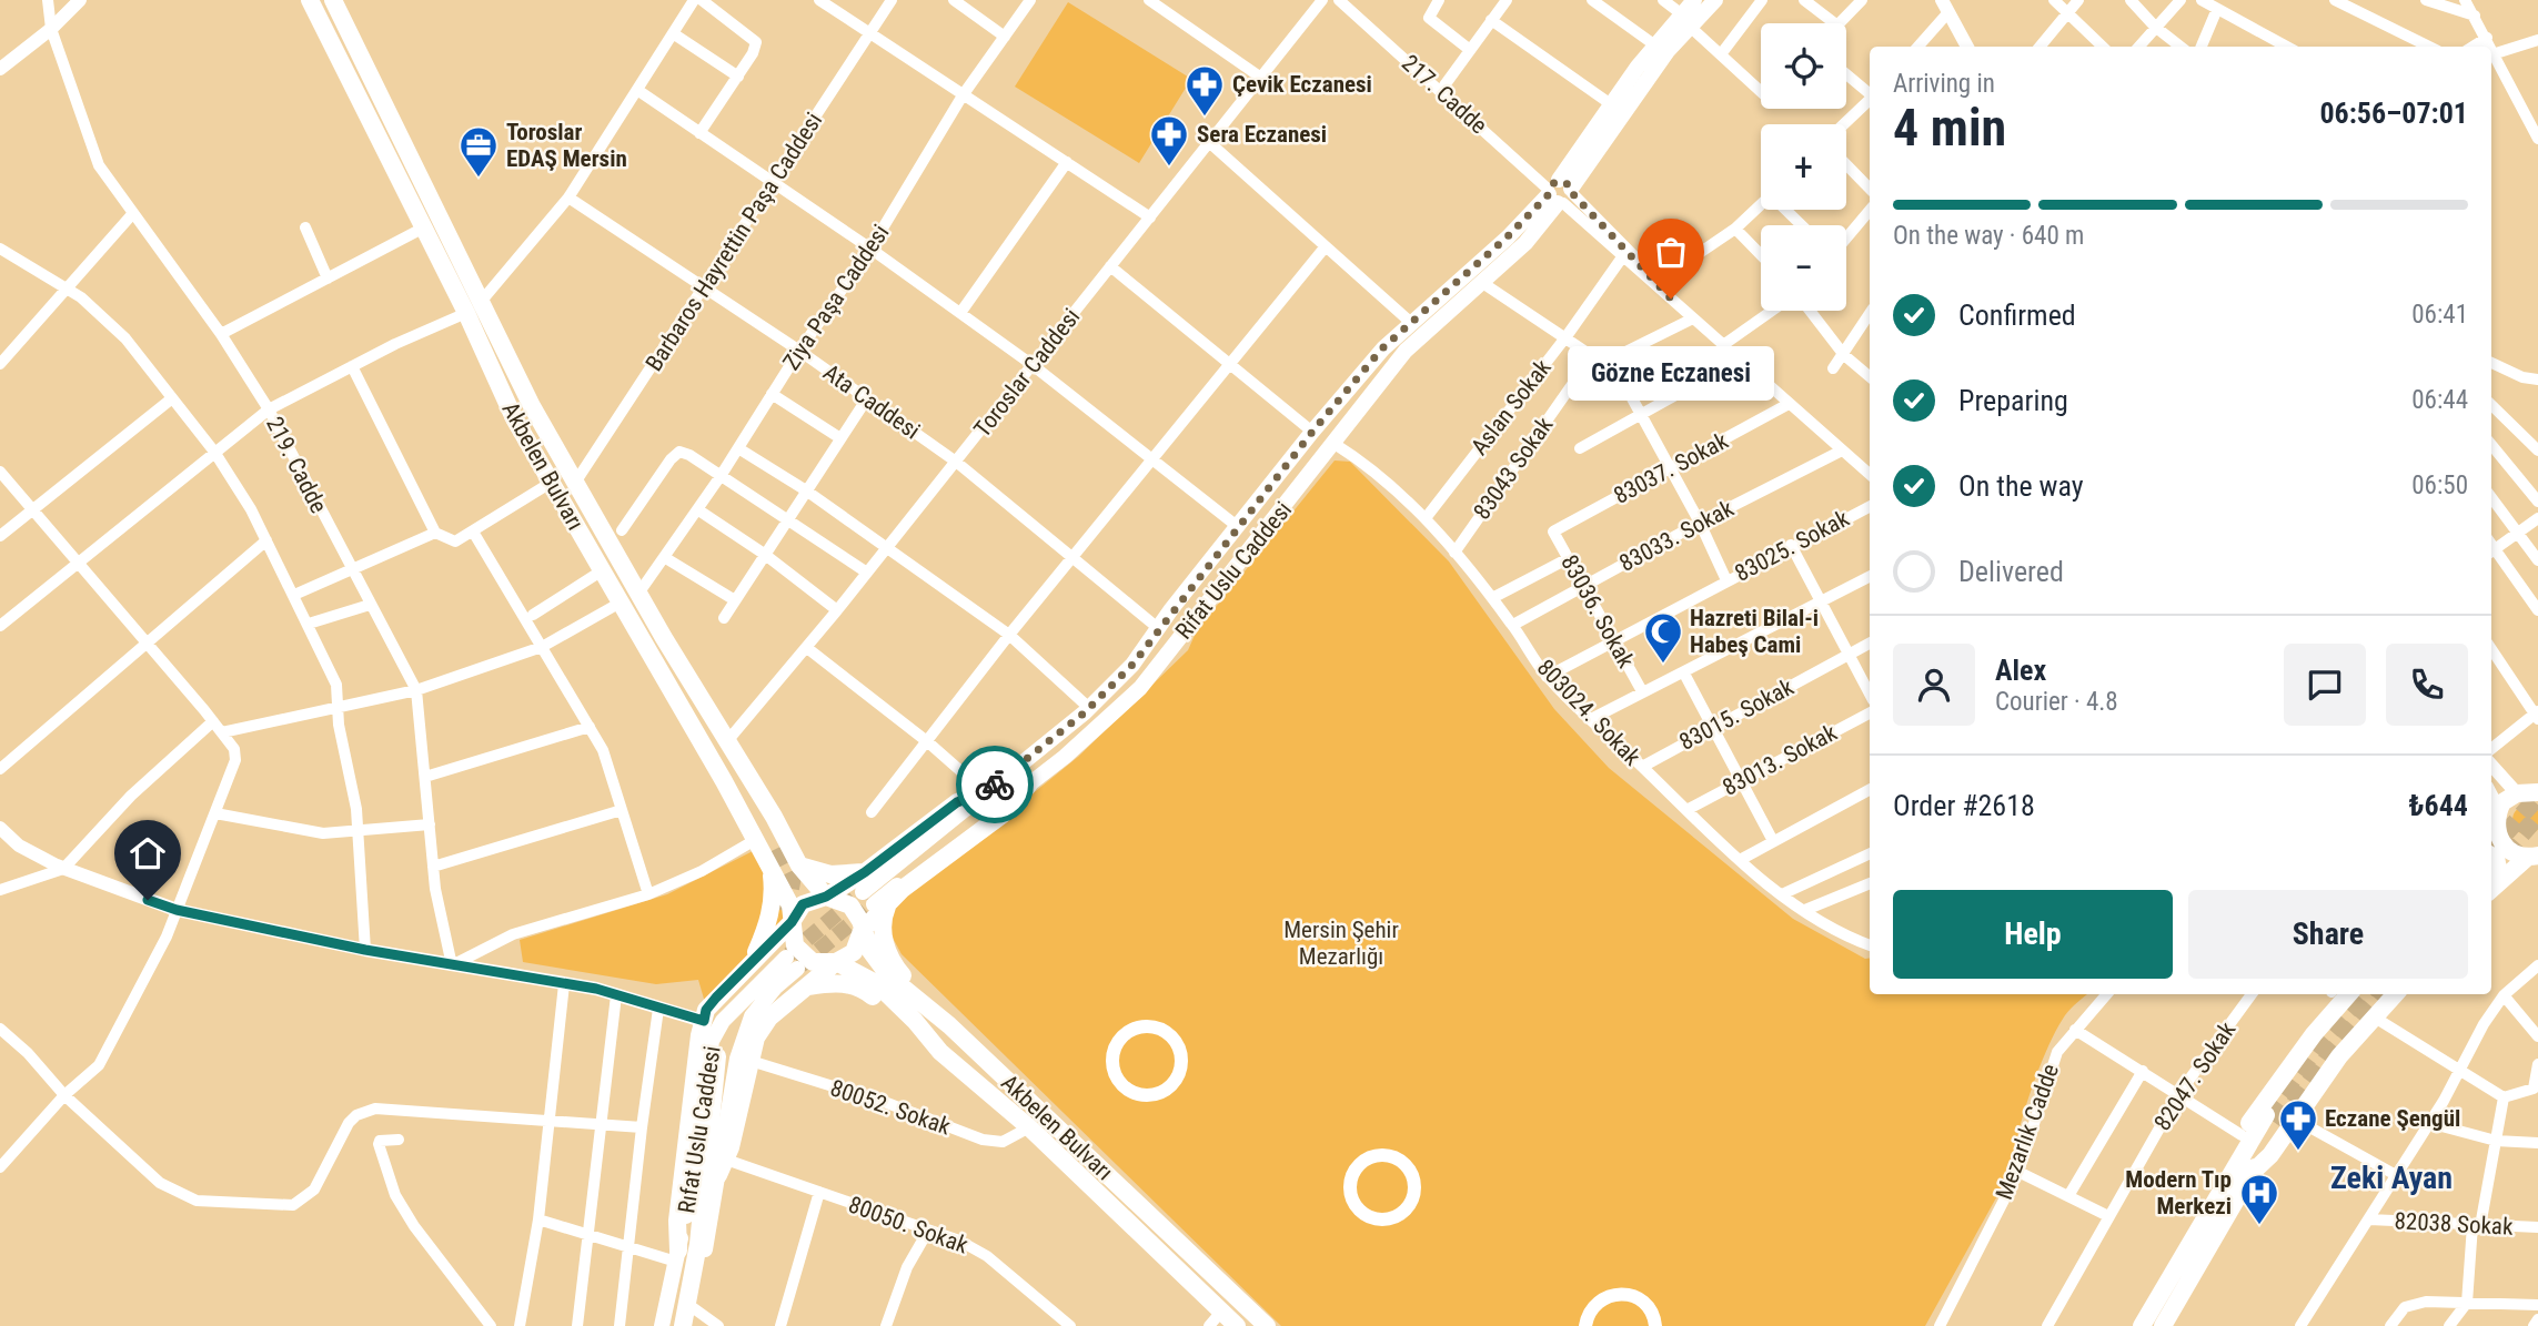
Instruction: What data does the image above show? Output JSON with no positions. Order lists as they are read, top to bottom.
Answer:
{
  "streets": {
    "main road": ["Akbelen Bulvarı", "Rifat Uslu Caddesi", "Rıfat Uslu Caddesi"],
    "street": [
      "217. Cadde",
      "Barbaros Hayrettin Paşa Caddesi",
      "Ziya Paşa Caddesi",
      "Toroslar Caddesi",
      "Ata Caddesi",
      "Aslan Sokak",
      "219. Cadde",
      "83043 Sokak",
      "83037. Sokak",
      "83033. Sokak",
      "83025. Sokak",
      "83036. Sokak",
      "803024. Sokak",
      "83015. Sokak",
      "83013. Sokak",
      "82047. Sokak",
      "80052. Sokak",
      "Mezarlık Cadde",
      "82038 Sokak",
      "80050. Sokak"
    ]
  },
  "crossings": [
    ["217. Cadde", "Aslan Sokak"],
    ["217. Cadde", "83043 Sokak"],
    ["217. Cadde", "83037. Sokak"],
    ["217. Cadde", "83033. Sokak"],
    ["217. Cadde", "Rifat Uslu Caddesi"],
    ["Barbaros Hayrettin Paşa Caddesi", "Ata Caddesi"],
    ["Barbaros Hayrettin Paşa Caddesi", "Akbelen Bulvarı"],
    ["Ziya Paşa Caddesi", "Ata Caddesi"],
    ["Ziya Paşa Caddesi", "Akbelen Bulvarı"],
    ["Toroslar Caddesi", "Ata Caddesi"],
    ["Toroslar Caddesi", "Akbelen Bulvarı"],
    ["Ata Caddesi", "Rifat Uslu Caddesi"],
    ["Aslan Sokak", "803024. Sokak"],
    ["Akbelen Bulvarı", "80052. Sokak"],
    ["Akbelen Bulvarı", "Rıfat Uslu Caddesi"],
    ["83043 Sokak", "803024. Sokak"],
    ["83037. Sokak", "83036. Sokak"],
    ["83033. Sokak", "83036. Sokak"],
    ["83033. Sokak", "803024. Sokak"],
    ["83025. Sokak", "83036. Sokak"],
    ["83025. Sokak", "803024. Sokak"],
    ["Rifat Uslu Caddesi", "803024. Sokak"],
    ["803024. Sokak", "83015. Sokak"],
    ["803024. Sokak", "83013. Sokak"],
    ["Rıfat Uslu Caddesi", "80050. Sokak"]
  ],
  "districts": ["Zeki Ayan"],
  "parks": ["Mersin Şehir Mezarlığı"],
  "places": {
    "pharmacy": ["Çevik Eczanesi", "Sera Eczanesi", "Eczane Şengül"],
    "office": ["Toroslar EDAŞ Mersin"],
    "other": ["Gözne Eczanesi"],
    "mosque": ["Hazreti Bilal-i Habeş Cami"],
    "hospital": ["Modern Tıp Merkezi"]
  },
  "page": {
    "map_buttons": ["+", "−"],
    "heading": ["4 min", "Arriving in", "06:56–07:01"],
    "panel": [
      "Alex",
      "Courier · 4.8",
      "Order #2618",
      "₺644"
    ],
    "bar": "On the way · 640 m",
    "list": [
      ["Confirmed", "06:41"],
      ["Preparing", "06:44"],
      ["On the way", "06:50"],
      "Delivered"
    ],
    "bubble": "Gözne Eczanesi",
    "buttons": ["Help", "Share"]
  }
}
